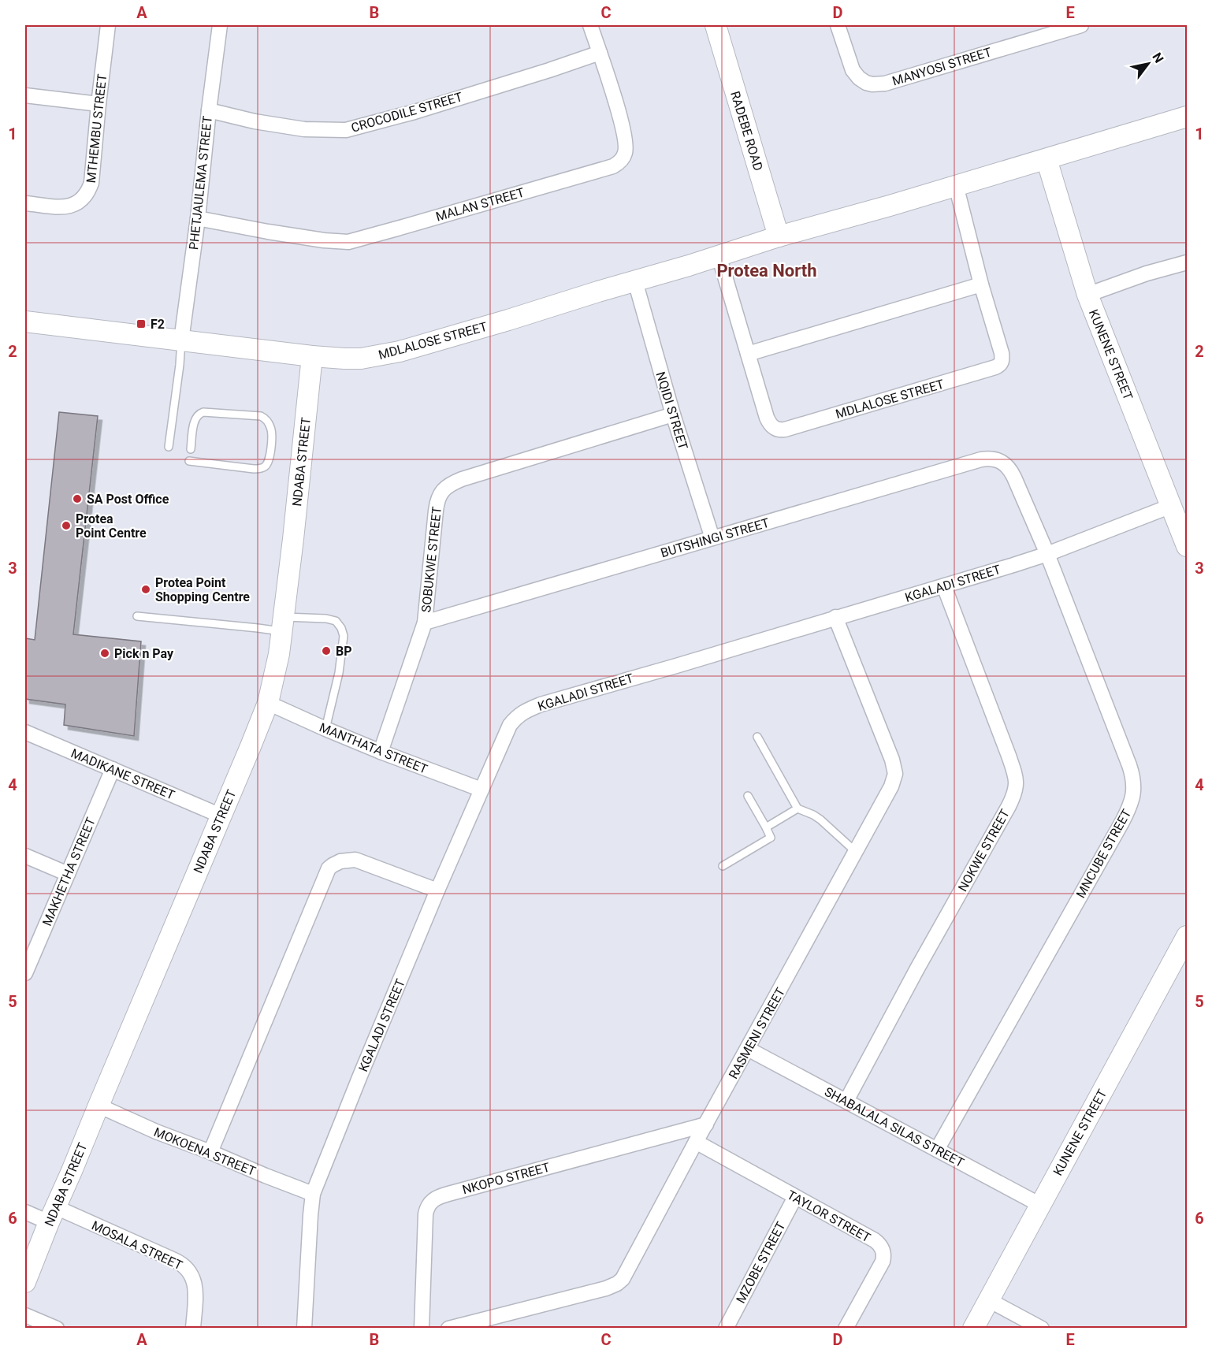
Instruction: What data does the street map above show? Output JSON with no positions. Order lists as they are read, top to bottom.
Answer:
{
  "streets": {
    "street": [
      "MANYOSI STREET",
      "CROCODILE STREET",
      "MTHEMBU STREET",
      "RADEBE ROAD",
      "PHETJAULEMA STREET",
      "MALAN STREET",
      "MDLALOSE STREET",
      "KUNENE STREET",
      "NQIDI STREET",
      "NDABA STREET",
      "BUTSHINGI STREET",
      "SOBUKWE STREET",
      "KGALADI STREET",
      "MANTHATA STREET",
      "MADIKANE STREET",
      "NOKWE STREET",
      "MNCUBE STREET",
      "MAKHETHA STREET",
      "RASMENI STREET",
      "SHABALALA SILAS STREET",
      "MOKOENA STREET",
      "NKOPO STREET",
      "TAYLOR STREET",
      "MOSALA STREET",
      "MZOBE STREET"
    ]
  },
  "crossings": [
    ["CROCODILE STREET", "PHETJAULEMA STREET"],
    ["CROCODILE STREET", "MALAN STREET"],
    ["RADEBE ROAD", "MDLALOSE STREET"],
    ["PHETJAULEMA STREET", "MALAN STREET"],
    ["PHETJAULEMA STREET", "MDLALOSE STREET"],
    ["MDLALOSE STREET", "KUNENE STREET"],
    ["MDLALOSE STREET", "NQIDI STREET"],
    ["MDLALOSE STREET", "NDABA STREET"],
    ["KUNENE STREET", "KGALADI STREET"],
    ["KUNENE STREET", "SHABALALA SILAS STREET"],
    ["NQIDI STREET", "BUTSHINGI STREET"],
    ["NQIDI STREET", "SOBUKWE STREET"],
    ["NDABA STREET", "MANTHATA STREET"],
    ["NDABA STREET", "MADIKANE STREET"],
    ["NDABA STREET", "MOKOENA STREET"],
    ["NDABA STREET", "MOSALA STREET"],
    ["BUTSHINGI STREET", "SOBUKWE STREET"],
    ["BUTSHINGI STREET", "MNCUBE STREET"],
    ["SOBUKWE STREET", "MANTHATA STREET"],
    ["KGALADI STREET", "MANTHATA STREET"],
    ["KGALADI STREET", "NOKWE STREET"],
    ["KGALADI STREET", "MNCUBE STREET"],
    ["KGALADI STREET", "RASMENI STREET"],
    ["KGALADI STREET", "MOKOENA STREET"],
    ["MADIKANE STREET", "MAKHETHA STREET"],
    ["NOKWE STREET", "SHABALALA SILAS STREET"],
    ["MNCUBE STREET", "SHABALALA SILAS STREET"],
    ["RASMENI STREET", "SHABALALA SILAS STREET"],
    ["RASMENI STREET", "NKOPO STREET"],
    ["RASMENI STREET", "TAYLOR STREET"],
    ["TAYLOR STREET", "MZOBE STREET"]
  ],
  "districts": ["Protea North"],
  "places": {
    "transit": ["F2"],
    "other": [
      "SA Post Office",
      "Protea Point Centre",
      "Protea Point Shopping Centre",
      "BP",
      "Pick n Pay"
    ]
  },
  "north": "top right",
  "grid": {
    "columns": [
      "A",
      "B",
      "C",
      "D",
      "E"
    ],
    "rows": [
      "1",
      "2",
      "3",
      "4",
      "5",
      "6"
    ]
  }
}
